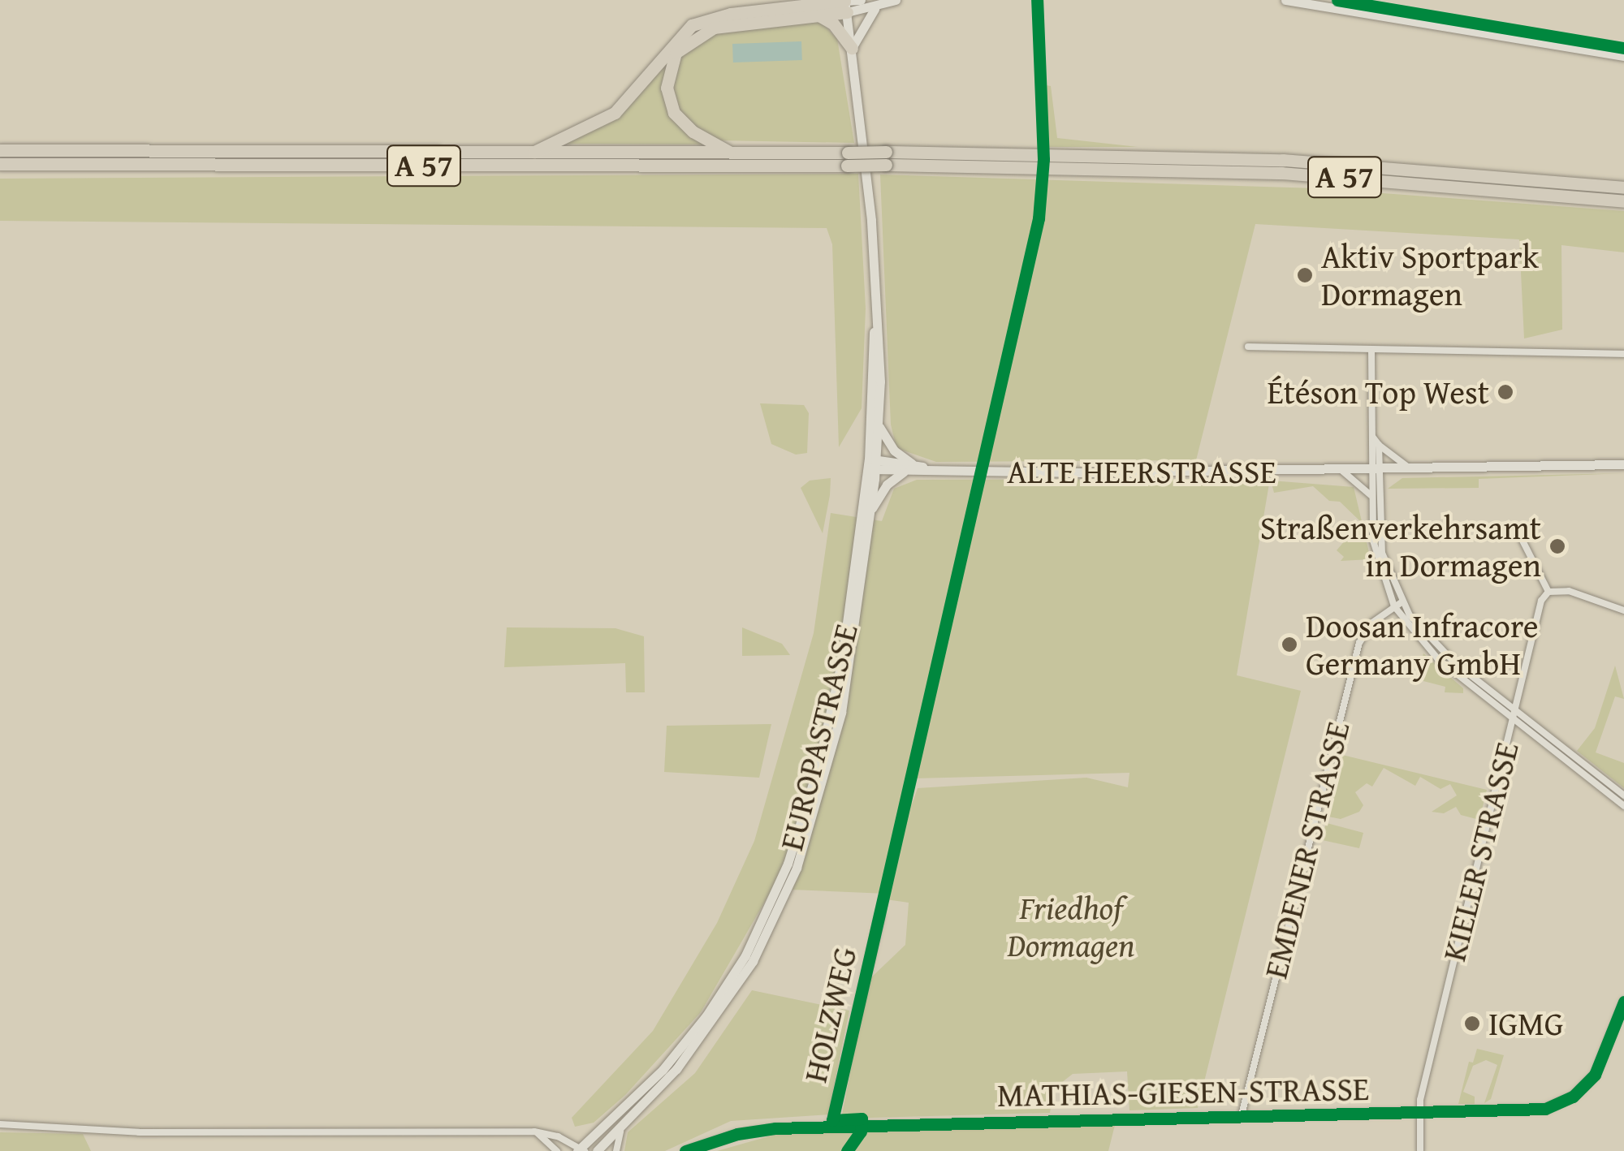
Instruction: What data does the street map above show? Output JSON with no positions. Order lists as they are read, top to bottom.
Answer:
{
  "streets": {
    "highway": ["A 57"],
    "main road": ["ALTE HEERSTRASSE", "EUROPASTRASSE"],
    "street": [
      "EMDENER STRASSE",
      "KIELER STRASSE",
      "HOLZWEG",
      "MATHIAS-GIESEN-STRASSE"
    ]
  },
  "crossings": [
    ["ALTE HEERSTRASSE", "EUROPASTRASSE"],
    ["EMDENER STRASSE", "MATHIAS-GIESEN-STRASSE"],
    ["KIELER STRASSE", "MATHIAS-GIESEN-STRASSE"],
    ["HOLZWEG", "MATHIAS-GIESEN-STRASSE"]
  ],
  "parks": ["Friedhof Dormagen"],
  "places": [
    "Aktiv Sportpark Dormagen",
    "Étéson Top West",
    "Straßenverkehrsamt in Dormagen",
    "Doosan Infracore Germany GmbH",
    "IGMG"
  ]
}
